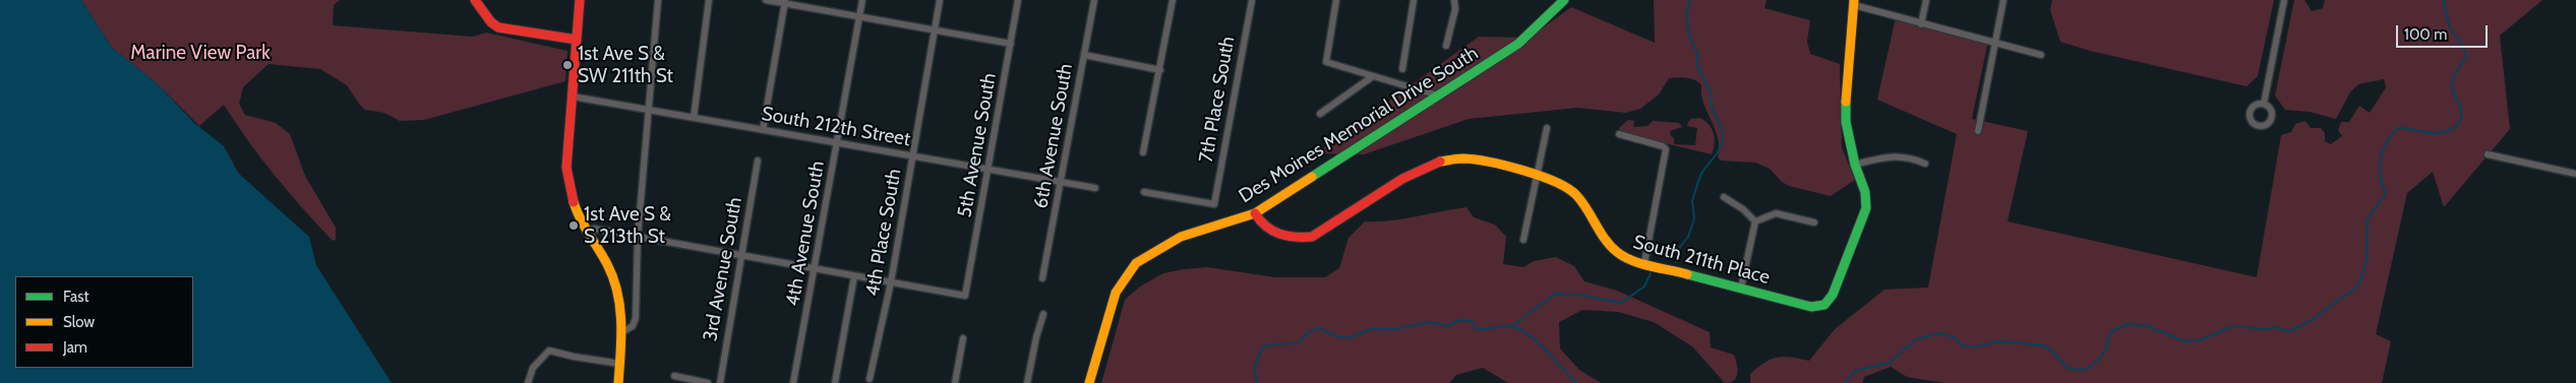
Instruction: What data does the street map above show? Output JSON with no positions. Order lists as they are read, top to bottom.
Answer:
{
  "streets": {
    "street": [
      "7th Place South",
      "Des Moines Memorial Drive South",
      "South 212th Street",
      "6th Avenue South",
      "5th Avenue South",
      "4th Place South",
      "4th Avenue South",
      "South 211th Place",
      "3rd Avenue South"
    ]
  },
  "crossings": [
    ["Des Moines Memorial Drive South", "South 211th Place"],
    ["South 212th Street", "6th Avenue South"],
    ["South 212th Street", "5th Avenue South"],
    ["South 212th Street", "4th Place South"],
    ["South 212th Street", "4th Avenue South"],
    ["5th Avenue South", "4th Place South"]
  ],
  "parks": ["Marine View Park"],
  "places": ["1st Ave S & SW 211th St", "1st Ave S & S 213th St"],
  "legend": ["Fast", "Slow", "Jam"],
  "scale_bar": "100 m"
}
